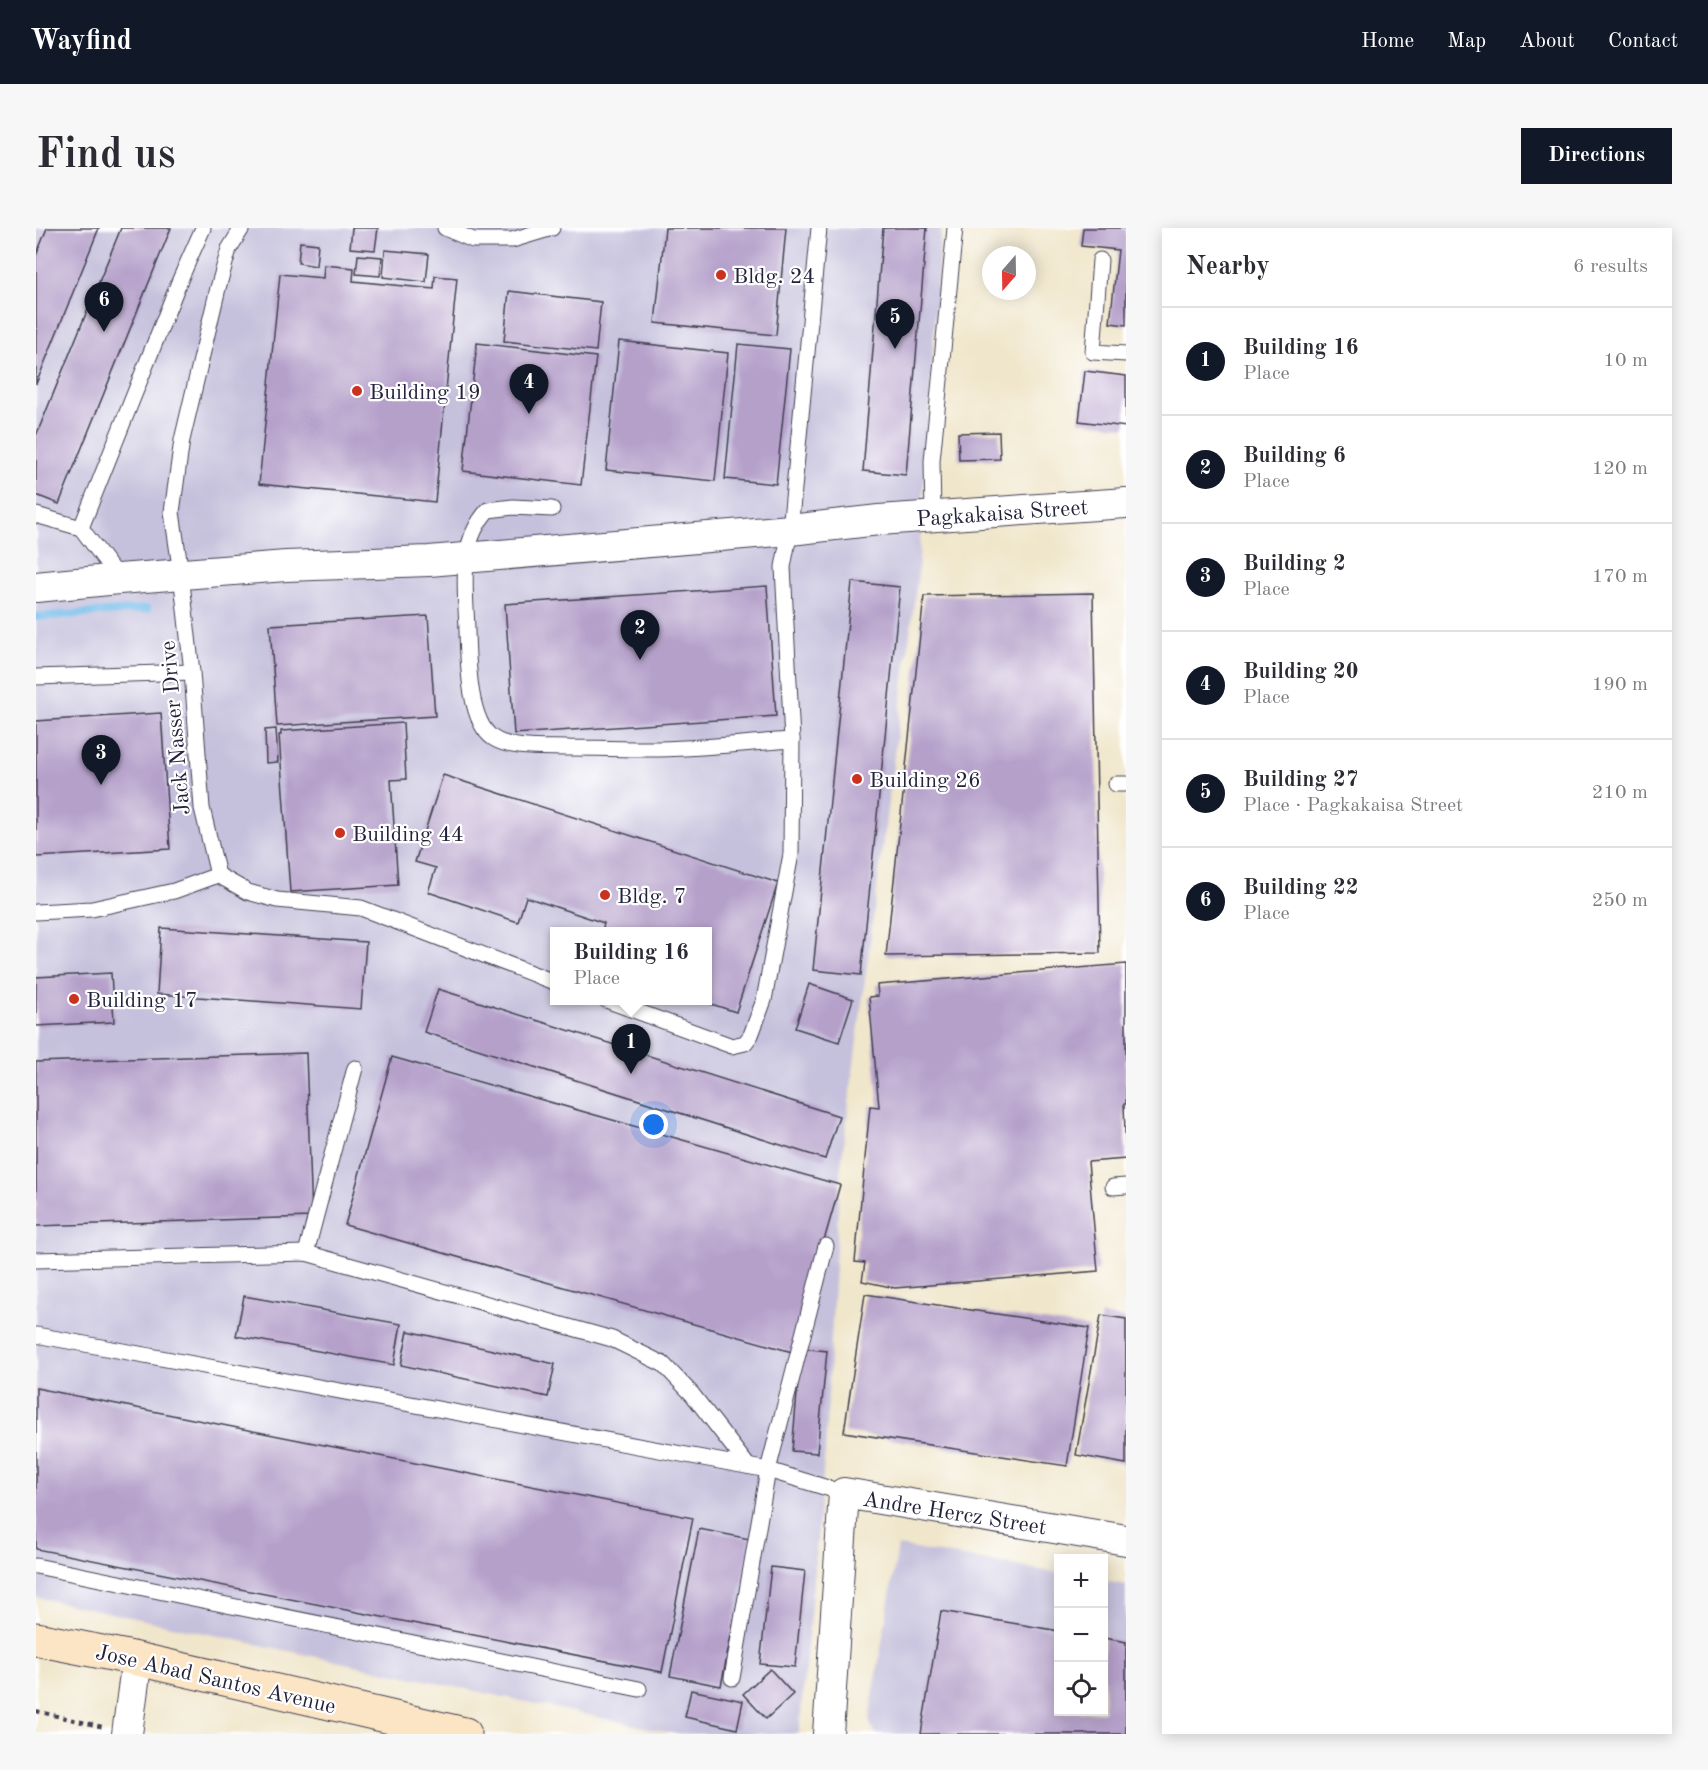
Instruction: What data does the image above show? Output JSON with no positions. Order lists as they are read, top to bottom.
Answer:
{
  "streets": {
    "main road": ["Jose Abad Santos Avenue"],
    "street": ["Pagkakaisa Street", "Andre Hercz Street"],
    "lane": ["Jack Nasser Drive"]
  },
  "crossings": [
    ["Pagkakaisa Street", "Jack Nasser Drive"]
  ],
  "places": [
    "Bldg. 24",
    "Building 19",
    "Building 26",
    "Building 44",
    "Bldg. 7",
    "Building 17"
  ],
  "north": "bottom",
  "page": {
    "header": "Wayfind",
    "nav": [
      "Home",
      "Map",
      "About",
      "Contact"
    ],
    "buttons": "Directions",
    "title": "Find us",
    "heading": ["Nearby", "6 results"],
    "pins": [
      "6",
      "5",
      "4",
      "2",
      "3",
      "1"
    ],
    "list": [
      {
        "mark": "1",
        "name": "Building 16",
        "note": "Place",
        "value": "10 m"
      },
      {
        "mark": "2",
        "name": "Building 6",
        "note": "Place",
        "value": "120 m"
      },
      {
        "mark": "3",
        "name": "Building 2",
        "note": "Place",
        "value": "170 m"
      },
      {
        "mark": "4",
        "name": "Building 20",
        "note": "Place",
        "value": "190 m"
      },
      {
        "mark": "5",
        "name": "Building 27",
        "note": "Place · Pagkakaisa Street",
        "value": "210 m"
      },
      {
        "mark": "6",
        "name": "Building 22",
        "note": "Place",
        "value": "250 m"
      }
    ],
    "popup": ["Building 16", "Place"],
    "map_buttons": ["+", "−"]
  }
}
